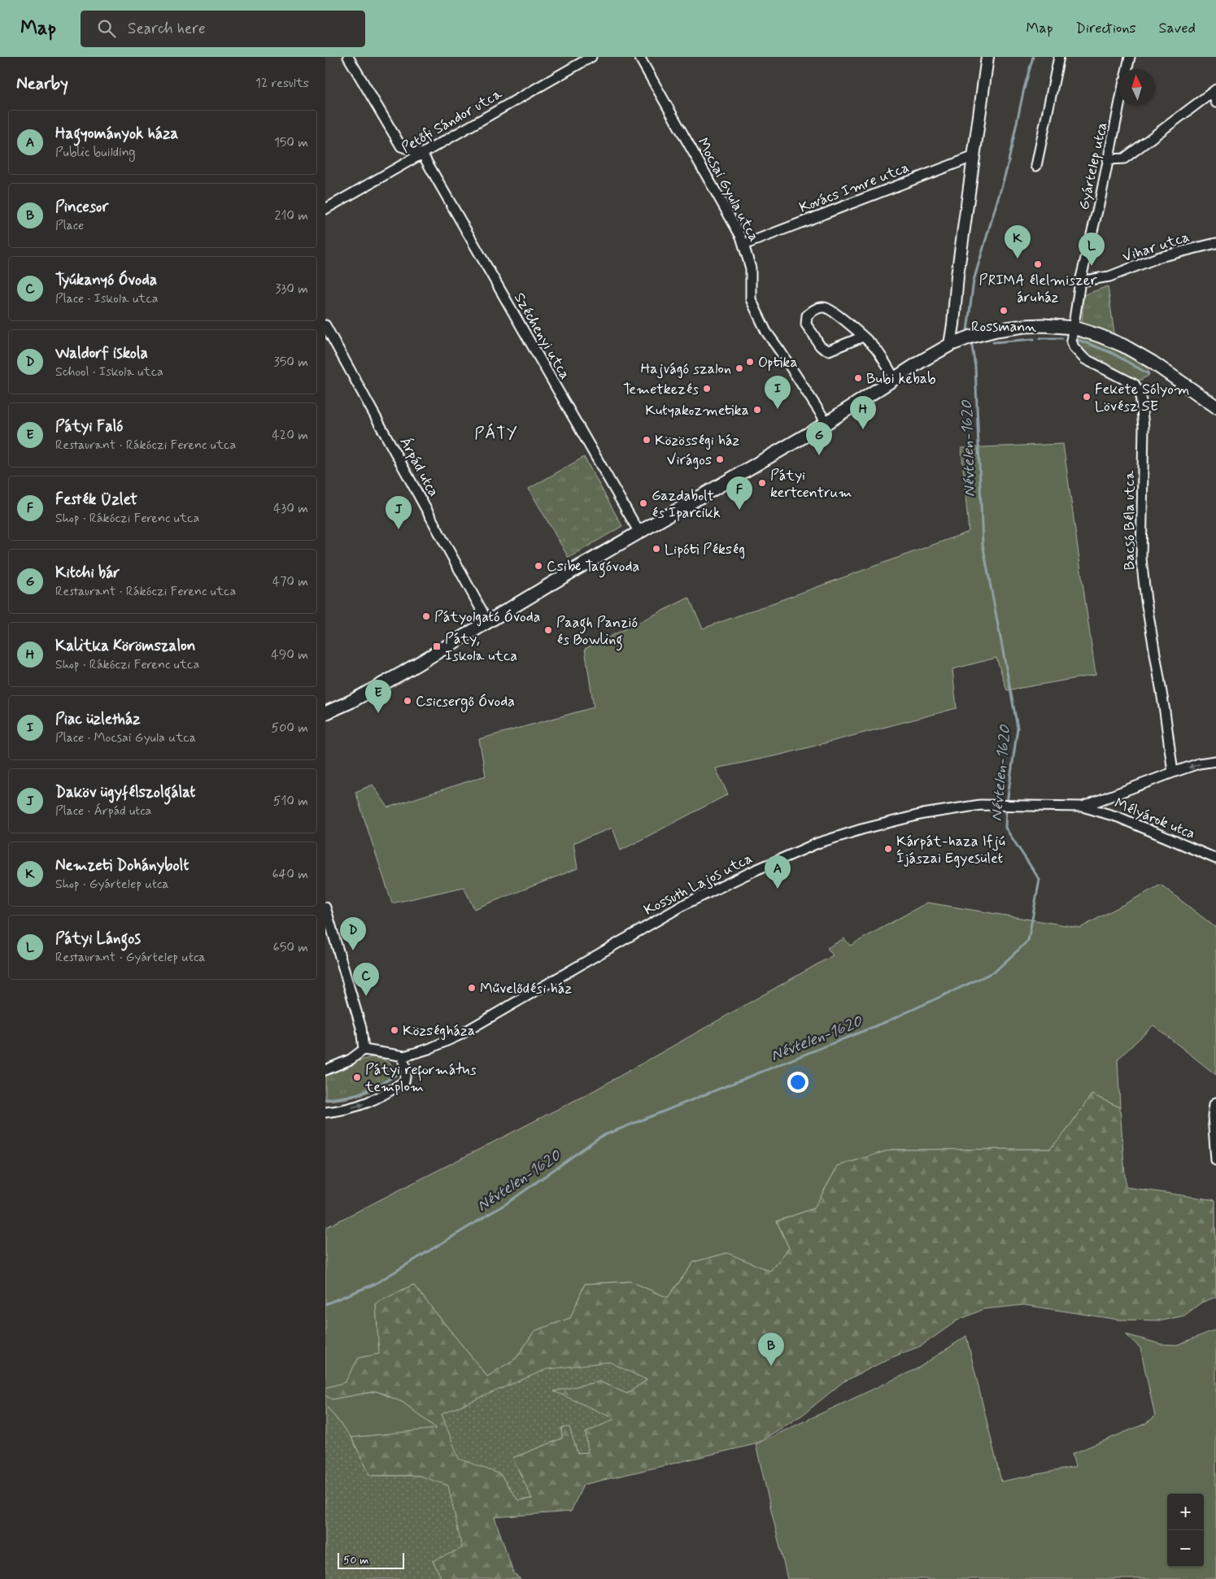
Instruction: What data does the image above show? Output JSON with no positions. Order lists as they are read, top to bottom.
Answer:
{
  "streets": {
    "street": [
      "Petőfi Sándor utca",
      "Gyártelep utca",
      "Kovács Imre utca",
      "Mocsai Gyula utca",
      "Vihar utca",
      "Széchenyi utca",
      "Árpád utca",
      "Bacsó Béla utca",
      "Mélyárok utca",
      "Kossuth Lajos utca"
    ]
  },
  "crossings": [
    ["Petőfi Sándor utca", "Széchenyi utca"],
    ["Gyártelep utca", "Vihar utca"],
    ["Gyártelep utca", "Bacsó Béla utca"],
    ["Kovács Imre utca", "Mocsai Gyula utca"],
    ["Bacsó Béla utca", "Kossuth Lajos utca"],
    ["Mélyárok utca", "Kossuth Lajos utca"]
  ],
  "districts": ["PÁTY"],
  "water": ["Névtelen-1620"],
  "places": {
    "other": [
      "PRIMA élelmiszer áruház",
      "Rossmann",
      "Optika",
      "Hajvágó szalon",
      "Bubi kebab",
      "Temetkezés",
      "Fekete Sólyom Lövész SE",
      "Kutyakozmetika",
      "Közösségi ház",
      "Virágos",
      "Pátyi kertcentrum",
      "Gazdabolt és Iparcikk",
      "Lipóti Pékség",
      "Csibe Tagóvoda",
      "Pátyolgató Óvoda",
      "Paagh Panzió és Bowling",
      "Csicsergő Óvoda",
      "Kárpát-haza Ifjú Íjászai Egyesület",
      "Művelődési ház",
      "Községháza",
      "Pátyi református templom"
    ],
    "transit": ["Páty, Iskola utca"]
  },
  "scale_bar": "50 m",
  "north": "top",
  "page": {
    "header": "Map",
    "search": "Search here",
    "nav": ["Map", "Directions", "Saved"],
    "heading": ["Nearby", "12 results"],
    "list": [
      {
        "mark": "A",
        "name": "Hagyományok háza",
        "note": "Public building",
        "value": "150 m"
      },
      {
        "mark": "B",
        "name": "Pincesor",
        "note": "Place",
        "value": "210 m"
      },
      {
        "mark": "C",
        "name": "Tyúkanyó Óvoda",
        "note": "Place · Iskola utca",
        "value": "330 m"
      },
      {
        "mark": "D",
        "name": "Waldorf iskola",
        "note": "School · Iskola utca",
        "value": "350 m"
      },
      {
        "mark": "E",
        "name": "Pátyi Faló",
        "note": "Restaurant · Rákóczi Ferenc utca",
        "value": "420 m"
      },
      {
        "mark": "F",
        "name": "Festék Üzlet",
        "note": "Shop · Rákóczi Ferenc utca",
        "value": "430 m"
      },
      {
        "mark": "G",
        "name": "Kitchi bár",
        "note": "Restaurant · Rákóczi Ferenc utca",
        "value": "470 m"
      },
      {
        "mark": "H",
        "name": "Kalitka Körömszalon",
        "note": "Shop · Rákóczi Ferenc utca",
        "value": "490 m"
      },
      {
        "mark": "I",
        "name": "Piac üzletház",
        "note": "Place · Mocsai Gyula utca",
        "value": "500 m"
      },
      {
        "mark": "J",
        "name": "Daköv ügyfélszolgálat",
        "note": "Place · Árpád utca",
        "value": "510 m"
      },
      {
        "mark": "K",
        "name": "Nemzeti Dohánybolt",
        "note": "Shop · Gyártelep utca",
        "value": "640 m"
      },
      {
        "mark": "L",
        "name": "Pátyi Lángos",
        "note": "Restaurant · Gyártelep utca",
        "value": "650 m"
      }
    ],
    "pins": [
      "K",
      "L",
      "I",
      "H",
      "G",
      "F",
      "J",
      "E",
      "A",
      "D",
      "C",
      "B"
    ],
    "map_buttons": ["+", "−"],
    "scale": "50 m"
  }
}
